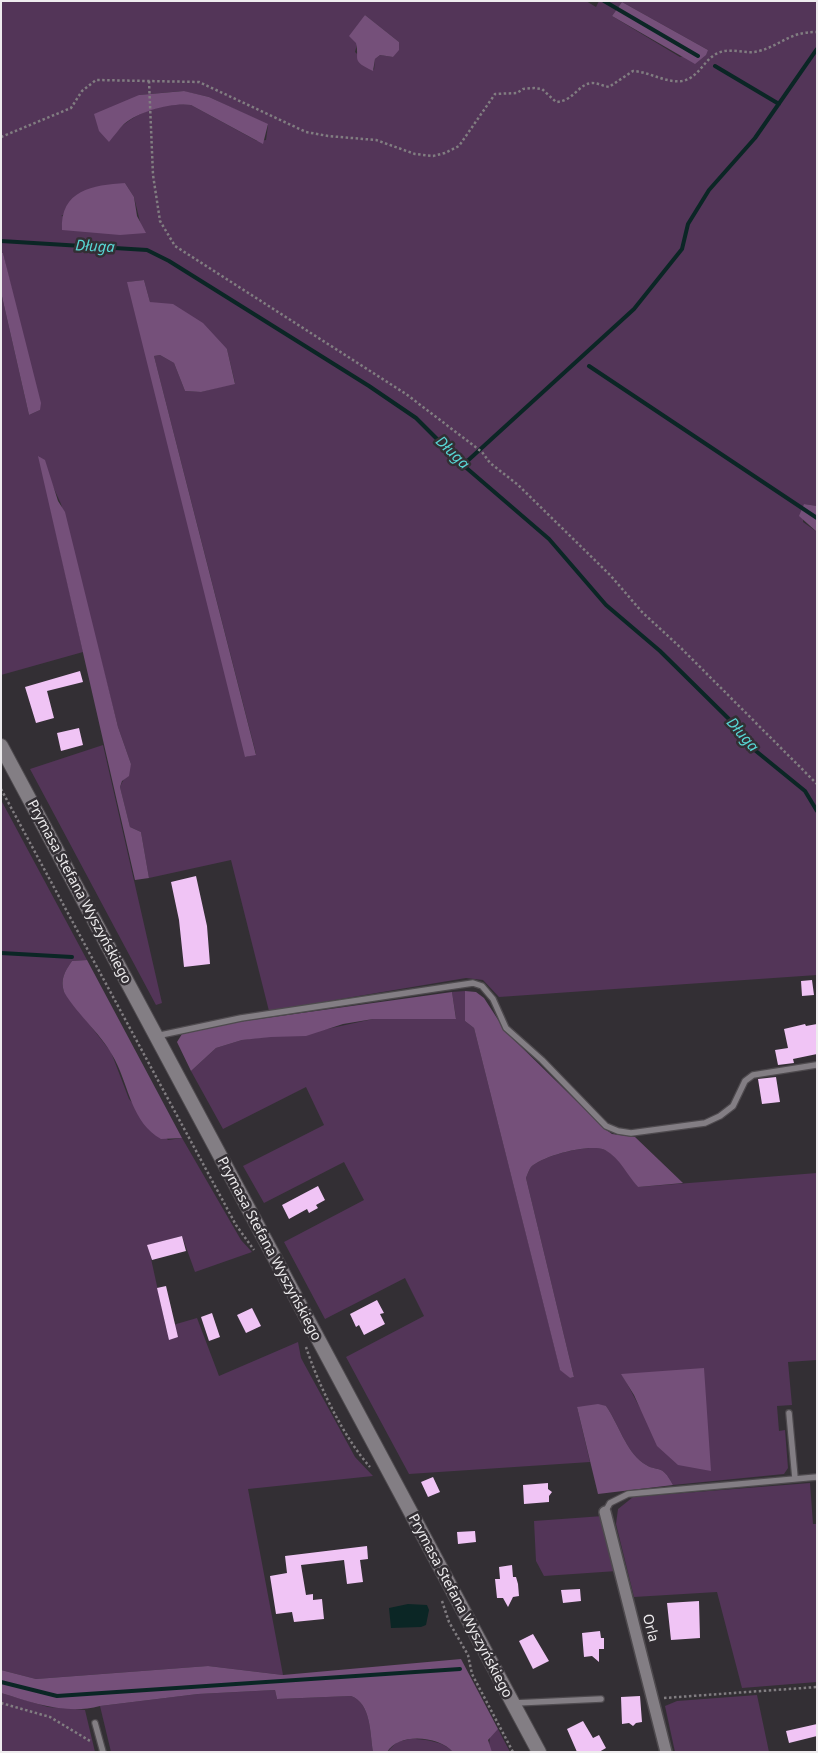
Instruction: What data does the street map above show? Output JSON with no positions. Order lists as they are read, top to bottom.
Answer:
{
  "streets": {
    "street": ["Prymasa Stefana Wyszyńskiego", "Orla"]
  },
  "water": ["Długa"]
}
